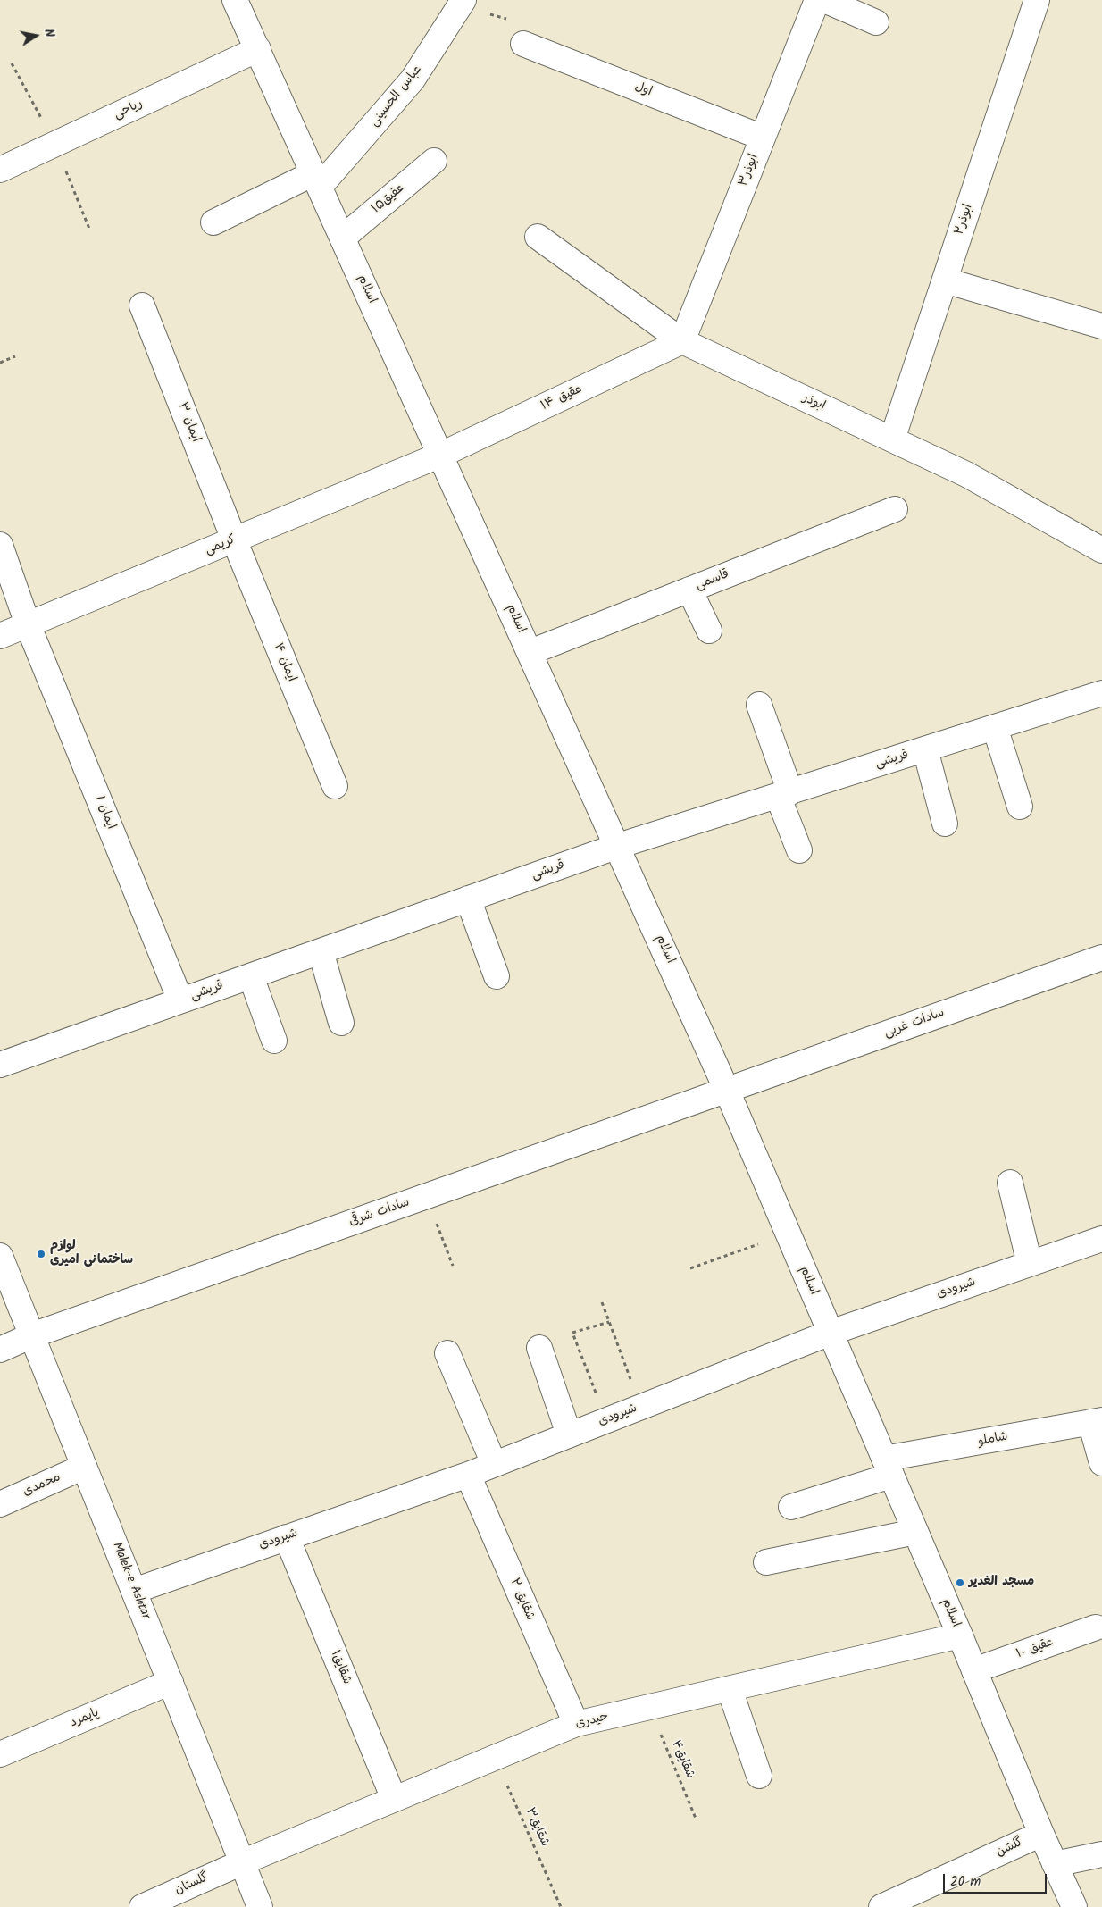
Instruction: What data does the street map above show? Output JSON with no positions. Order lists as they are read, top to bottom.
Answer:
{
  "streets": {
    "street": [
      "اول",
      "عباس الحسینی",
      "ریاحی",
      "ابوذر۳",
      "عقیق۱۵",
      "ابوذر۲",
      "اسلام",
      "عقیق ۱۴",
      "ابوذر",
      "ایمان ۳",
      "کریمی",
      "قاسمی",
      "ایمان ۴",
      "قریشی",
      "ایمان 1",
      "سادات غربی",
      "سادات شرقی",
      "شیرودی",
      "شاملو",
      "محمدی",
      "Malek-e Ashtar",
      "شقایق ۲",
      "عقیق ۱۰",
      "شقایق۱",
      "پایمرد",
      "حیدری",
      "گلشن",
      "گلستان"
    ],
    "path": ["شقایق۴", "شقایق۳"]
  },
  "crossings": [
    ["اول", "ابوذر۳"],
    ["عباس الحسینی", "اسلام"],
    ["ریاحی", "اسلام"],
    ["ابوذر۳", "عقیق ۱۴"],
    ["ابوذر۳", "ابوذر"],
    ["عقیق۱۵", "اسلام"],
    ["ابوذر۲", "ابوذر"],
    ["اسلام", "عقیق ۱۴"],
    ["اسلام", "کریمی"],
    ["اسلام", "قاسمی"],
    ["اسلام", "قریشی"],
    ["اسلام", "سادات غربی"],
    ["اسلام", "سادات شرقی"],
    ["اسلام", "شیرودی"],
    ["اسلام", "شاملو"],
    ["اسلام", "عقیق ۱۰"],
    ["اسلام", "حیدری"],
    ["اسلام", "گلشن"],
    ["عقیق ۱۴", "ابوذر"],
    ["عقیق ۱۴", "کریمی"],
    ["ایمان ۳", "کریمی"],
    ["ایمان ۳", "ایمان ۴"],
    ["کریمی", "ایمان ۴"],
    ["کریمی", "ایمان 1"],
    ["قریشی", "ایمان 1"],
    ["سادات غربی", "سادات شرقی"],
    ["سادات شرقی", "Malek-e Ashtar"],
    ["شیرودی", "Malek-e Ashtar"],
    ["شیرودی", "شقایق ۲"],
    ["شیرودی", "شقایق۱"],
    ["محمدی", "Malek-e Ashtar"],
    ["Malek-e Ashtar", "پایمرد"],
    ["Malek-e Ashtar", "حیدری"],
    ["Malek-e Ashtar", "گلستان"],
    ["شقایق ۲", "حیدری"],
    ["شقایق۱", "حیدری"],
    ["حیدری", "شقایق۴"],
    ["حیدری", "شقایق۳"],
    ["حیدری", "گلستان"]
  ],
  "places": ["لوازم ساختمانی امیری", "مسجد الغدیر"],
  "scale_bar": "20 m",
  "north": "right"
}
